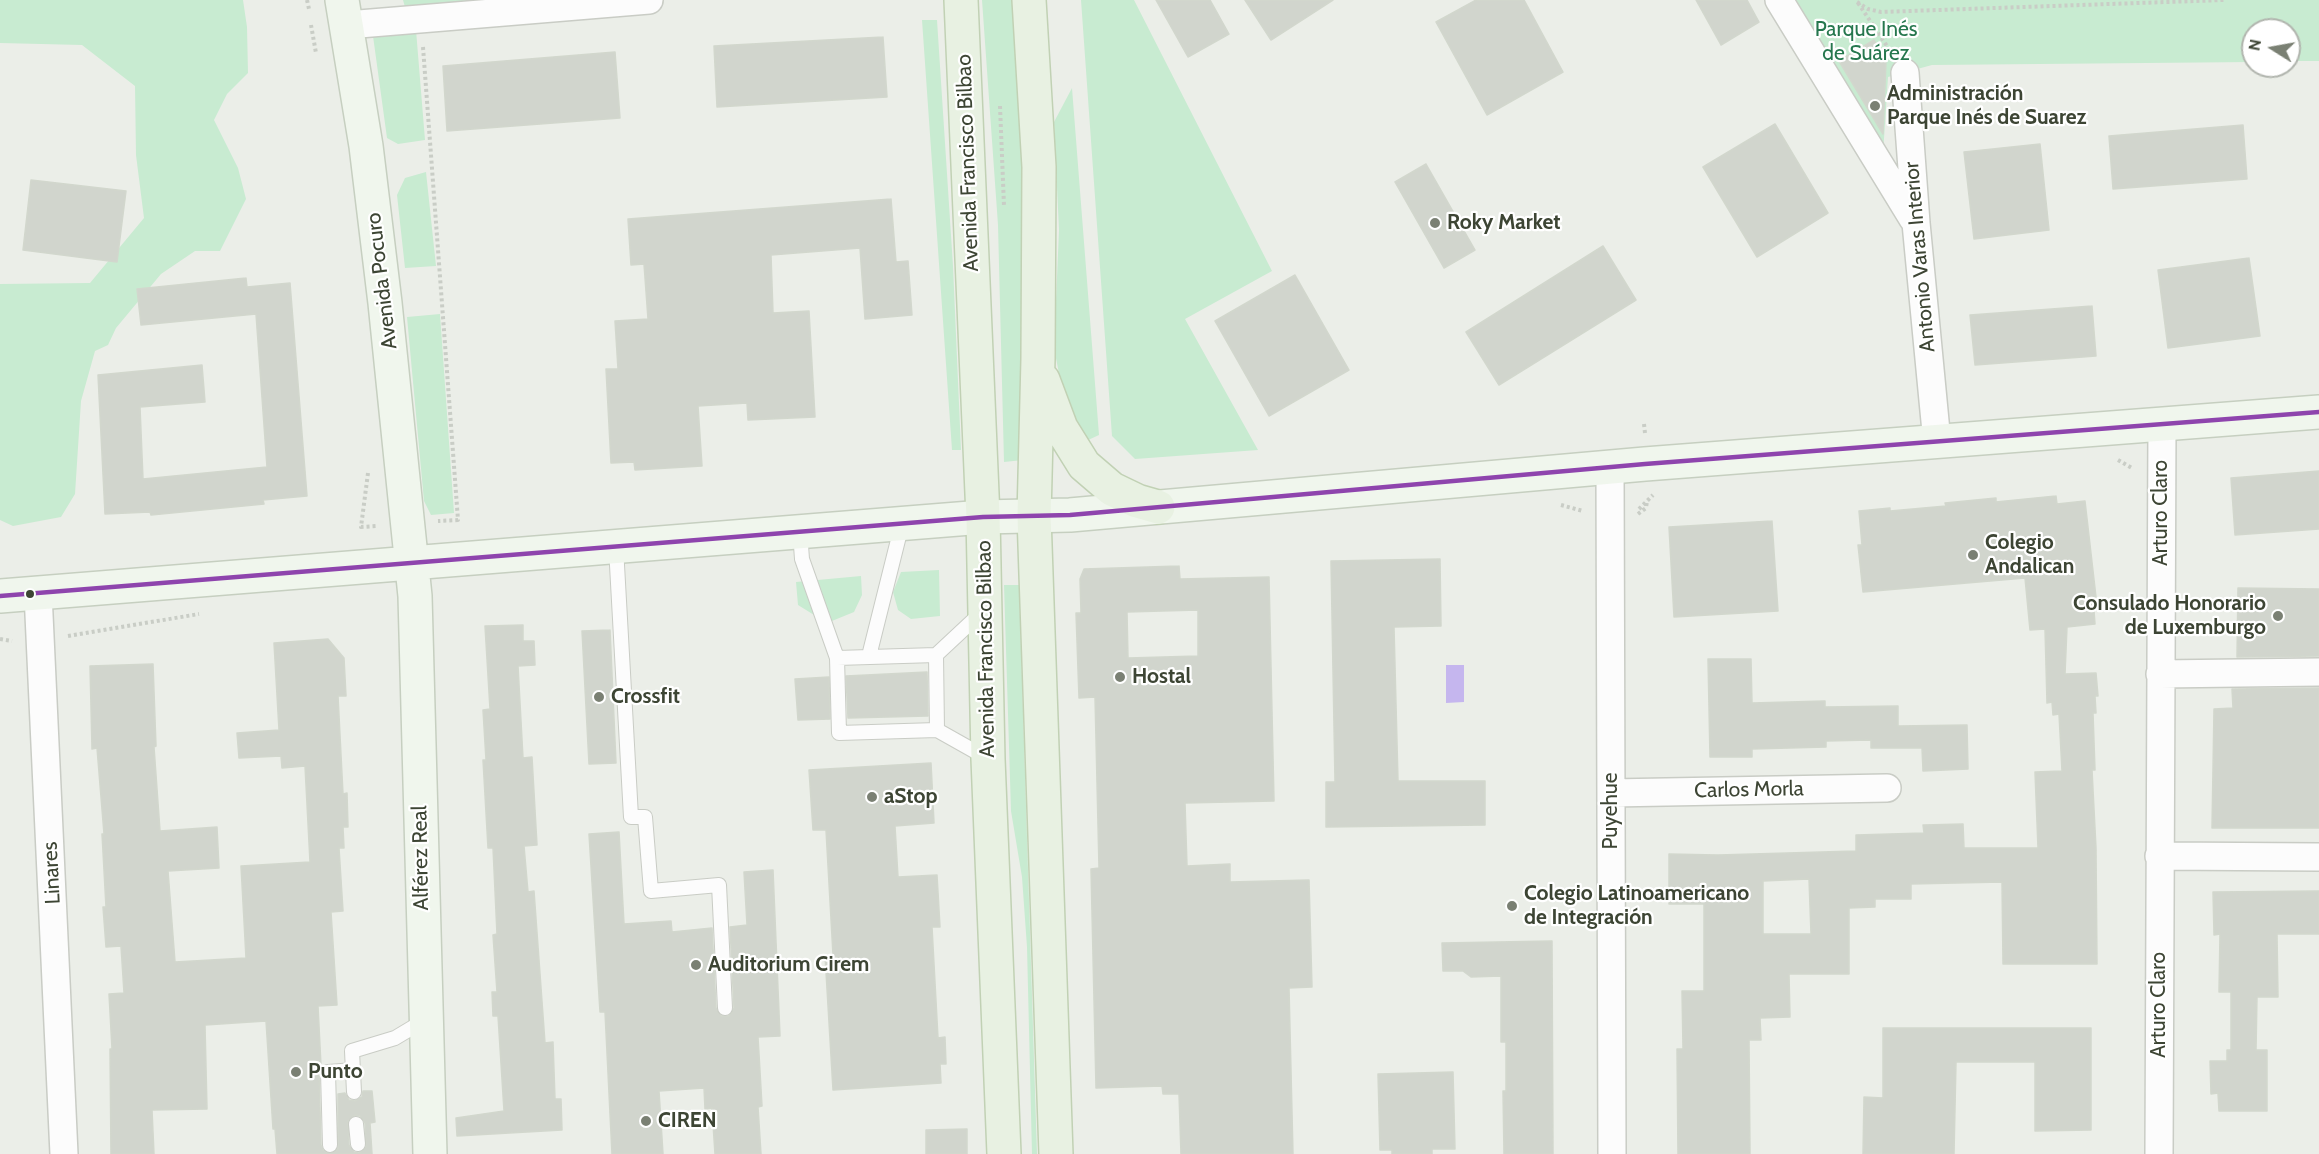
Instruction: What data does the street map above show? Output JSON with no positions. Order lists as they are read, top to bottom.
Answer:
{
  "streets": {
    "main road": ["Avenida Francisco Bilbao", "Avenida Pocuro", "Alférez Real"],
    "street": [
      "Antonio Varas Interior",
      "Arturo Claro",
      "Carlos Morla",
      "Puyehue",
      "Linares"
    ]
  },
  "crossings": [
    ["Avenida Pocuro", "Alférez Real"],
    ["Carlos Morla", "Puyehue"]
  ],
  "parks": ["Parque Inés de Suárez"],
  "places": [
    "Administración Parque Inés de Suarez",
    "Roky Market",
    "Colegio Andalican",
    "Consulado Honorario de Luxemburgo",
    "Hostal",
    "Crossfit",
    "aStop",
    "Colegio Latinoamericano de Integración",
    "Auditorium Cirem",
    "Punto",
    "CIREN"
  ],
  "north": "left"
}
